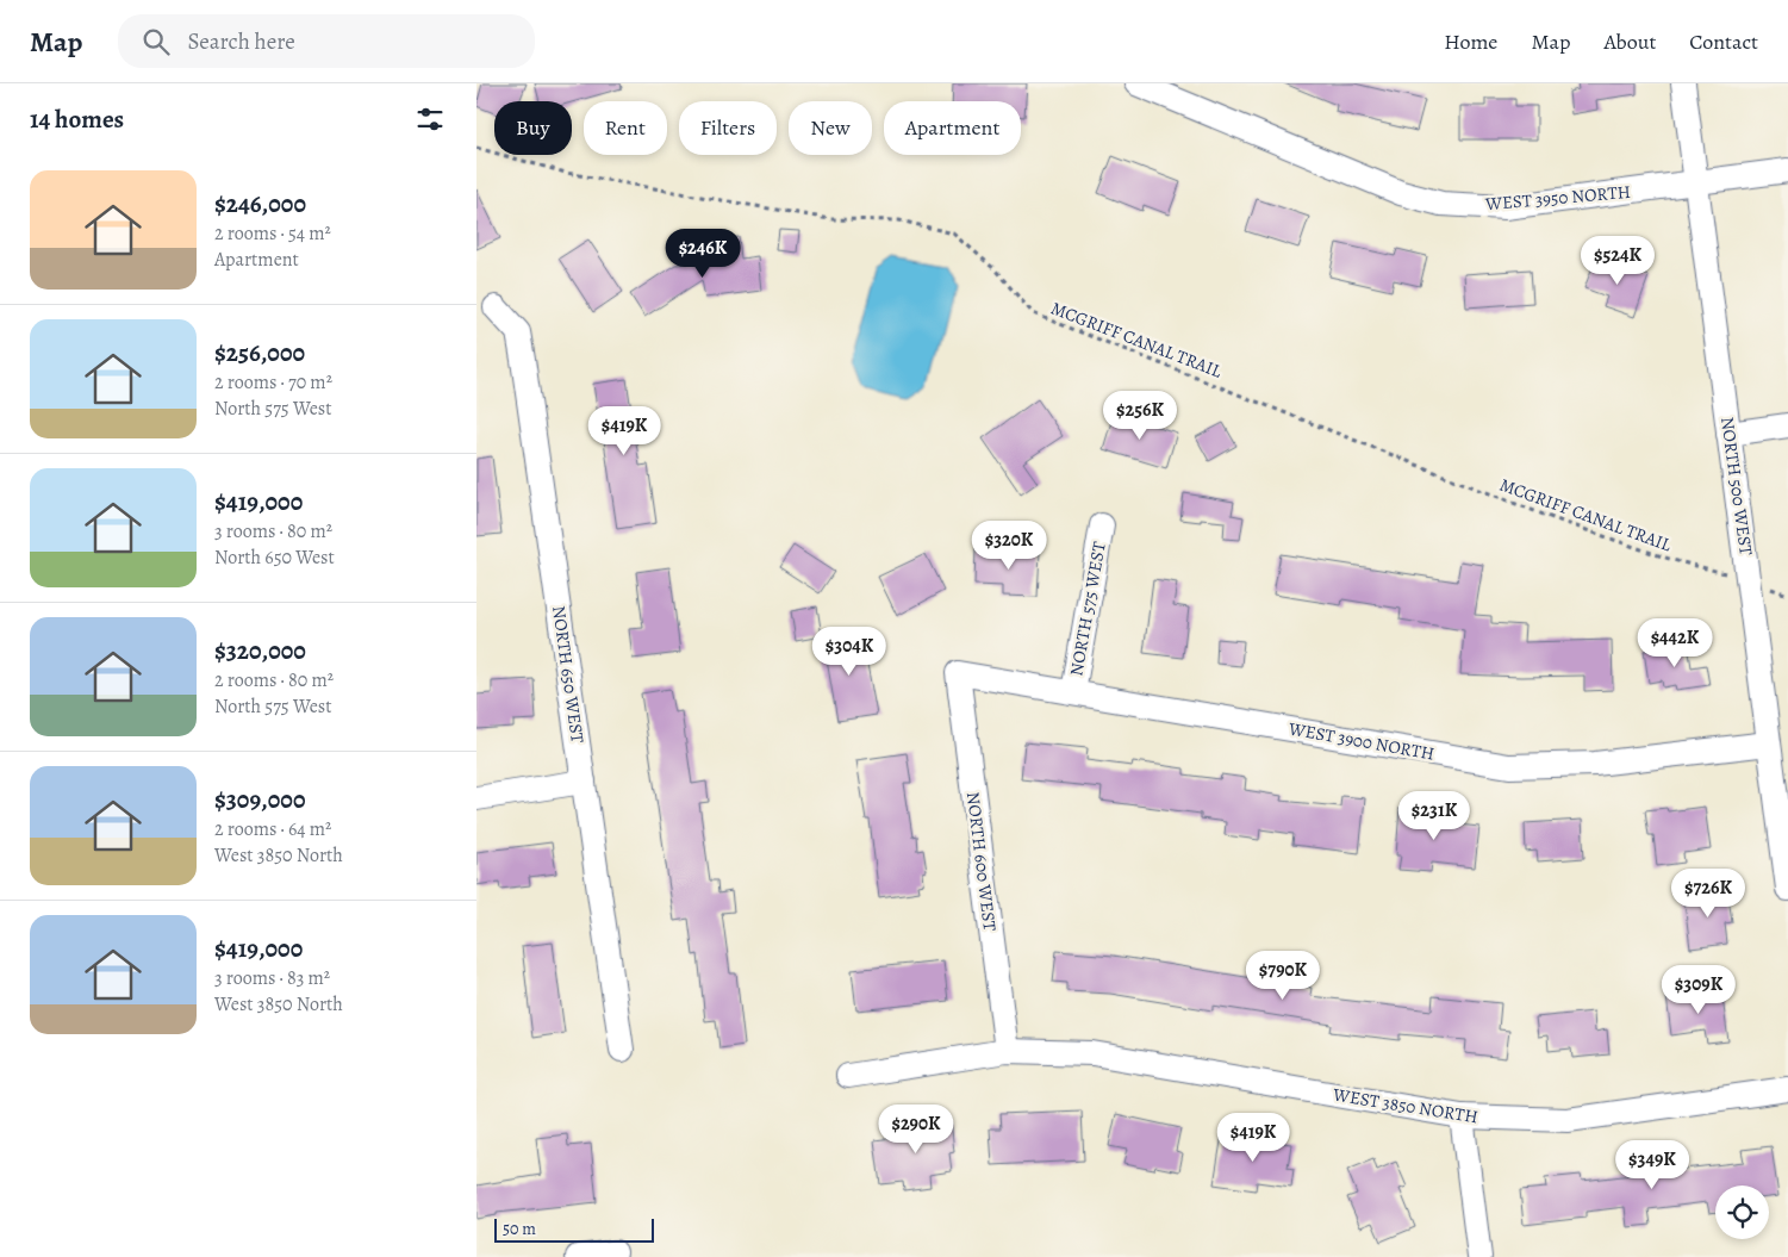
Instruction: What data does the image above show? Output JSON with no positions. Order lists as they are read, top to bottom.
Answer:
{
  "streets": {
    "street": [
      "WEST 3950 NORTH",
      "NORTH 500 WEST",
      "NORTH 575 WEST",
      "NORTH 650 WEST",
      "WEST 3900 NORTH",
      "NORTH 600 WEST",
      "WEST 3850 NORTH"
    ],
    "path": ["MCGRIFF CANAL TRAIL"]
  },
  "crossings": [
    ["WEST 3950 NORTH", "NORTH 500 WEST"],
    ["NORTH 500 WEST", "WEST 3900 NORTH"],
    ["NORTH 575 WEST", "WEST 3900 NORTH"],
    ["WEST 3900 NORTH", "NORTH 600 WEST"],
    ["NORTH 600 WEST", "WEST 3850 NORTH"]
  ],
  "scale_bar": "50 m",
  "page": {
    "header": "Map",
    "search": "Search here",
    "nav": [
      "Home",
      "Map",
      "About",
      "Contact"
    ],
    "heading": "14 homes",
    "chip": [
      "Buy",
      "Rent",
      "Filters",
      "New",
      "Apartment"
    ],
    "list": [
      {
        "name": "$246,000",
        "note": "2 rooms · 54 m² · Apartment"
      },
      {
        "name": "$256,000",
        "note": "2 rooms · 70 m² · North 575 West"
      },
      {
        "name": "$419,000",
        "note": "3 rooms · 80 m² · North 650 West"
      },
      {
        "name": "$320,000",
        "note": "2 rooms · 80 m² · North 575 West"
      },
      {
        "name": "$309,000",
        "note": "2 rooms · 64 m² · West 3850 North"
      },
      {
        "name": "$419,000",
        "note": "3 rooms · 83 m² · West 3850 North"
      }
    ],
    "price": [
      "$246K",
      "$524K",
      "$256K",
      "$419K",
      "$320K",
      "$442K",
      "$304K",
      "$231K",
      "$726K",
      "$790K",
      "$309K",
      "$290K",
      "$419K",
      "$349K"
    ],
    "scale": "50 m"
  }
}
